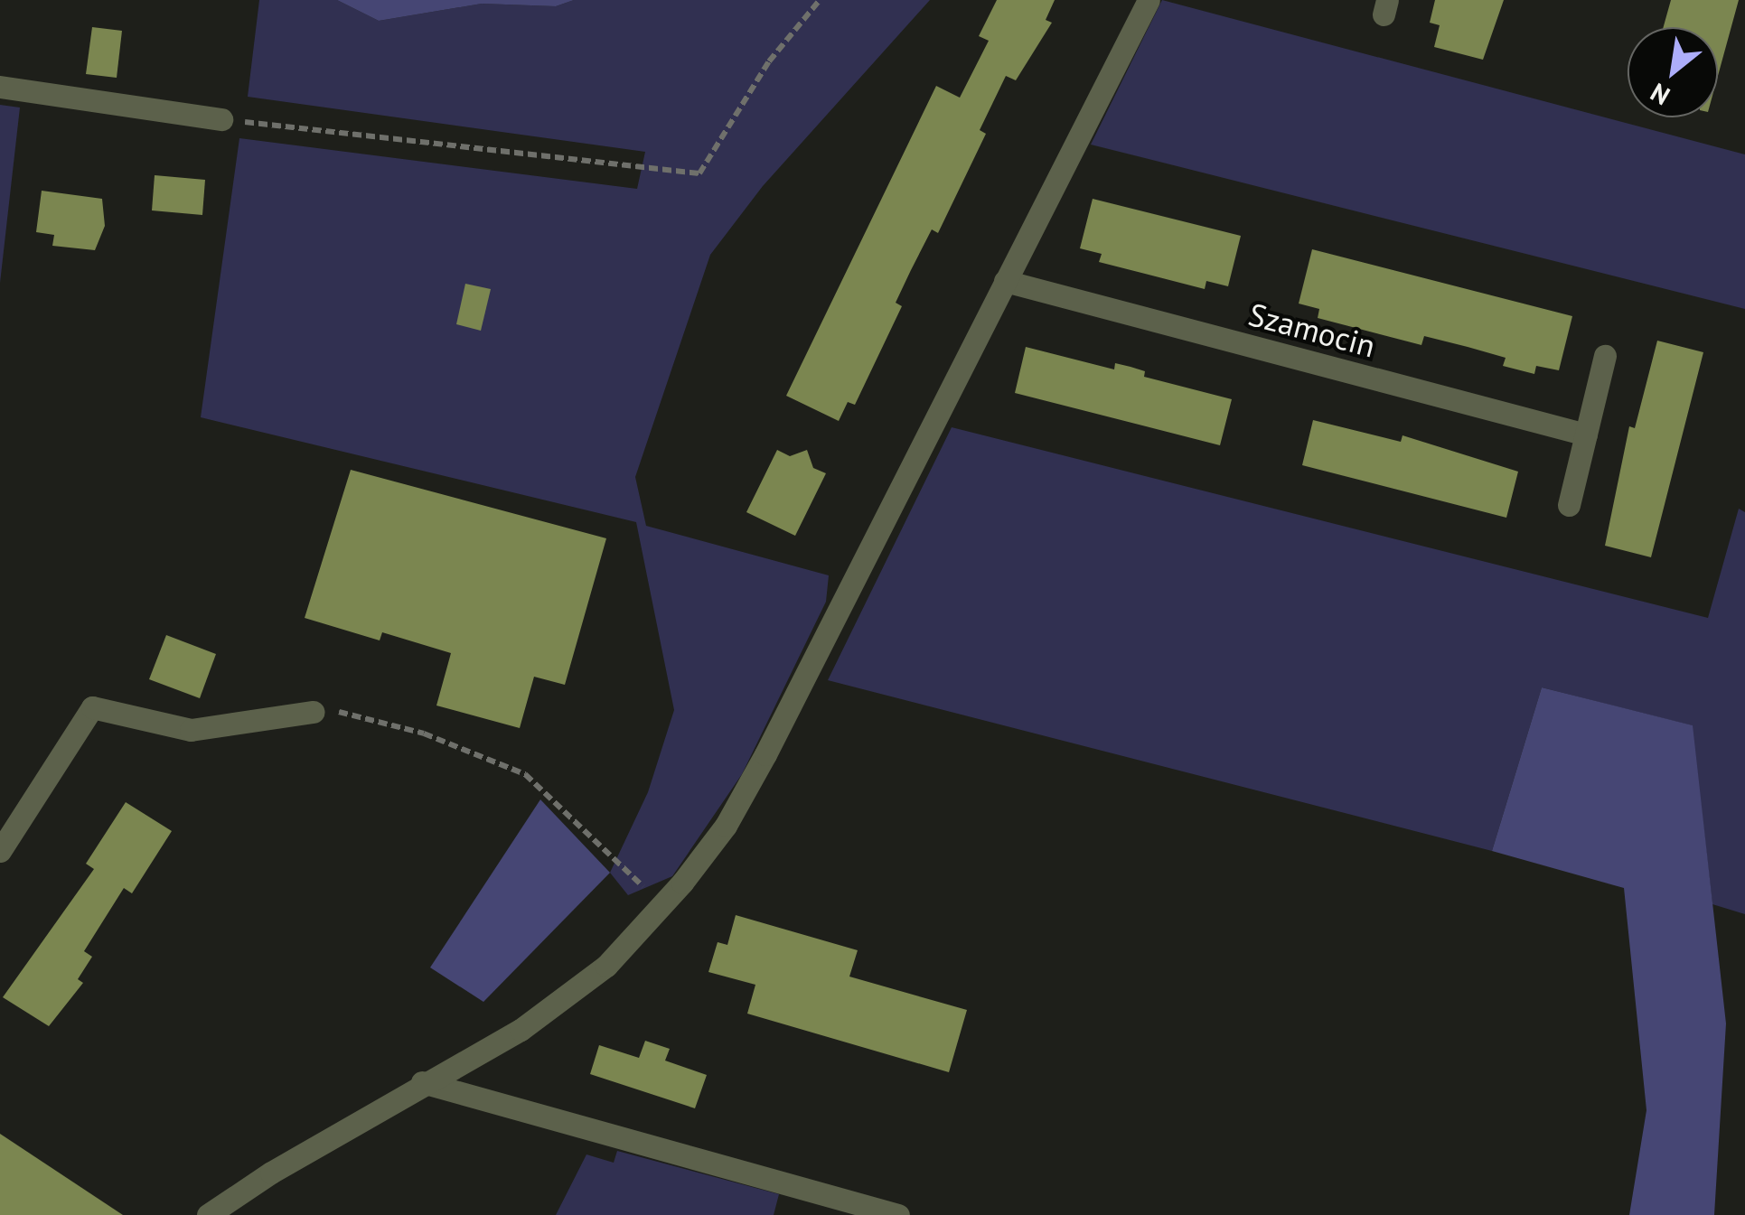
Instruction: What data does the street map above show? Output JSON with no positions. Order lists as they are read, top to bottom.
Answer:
{
  "streets": {
    "lane": ["Szamocin"]
  },
  "north": "bottom left"
}
